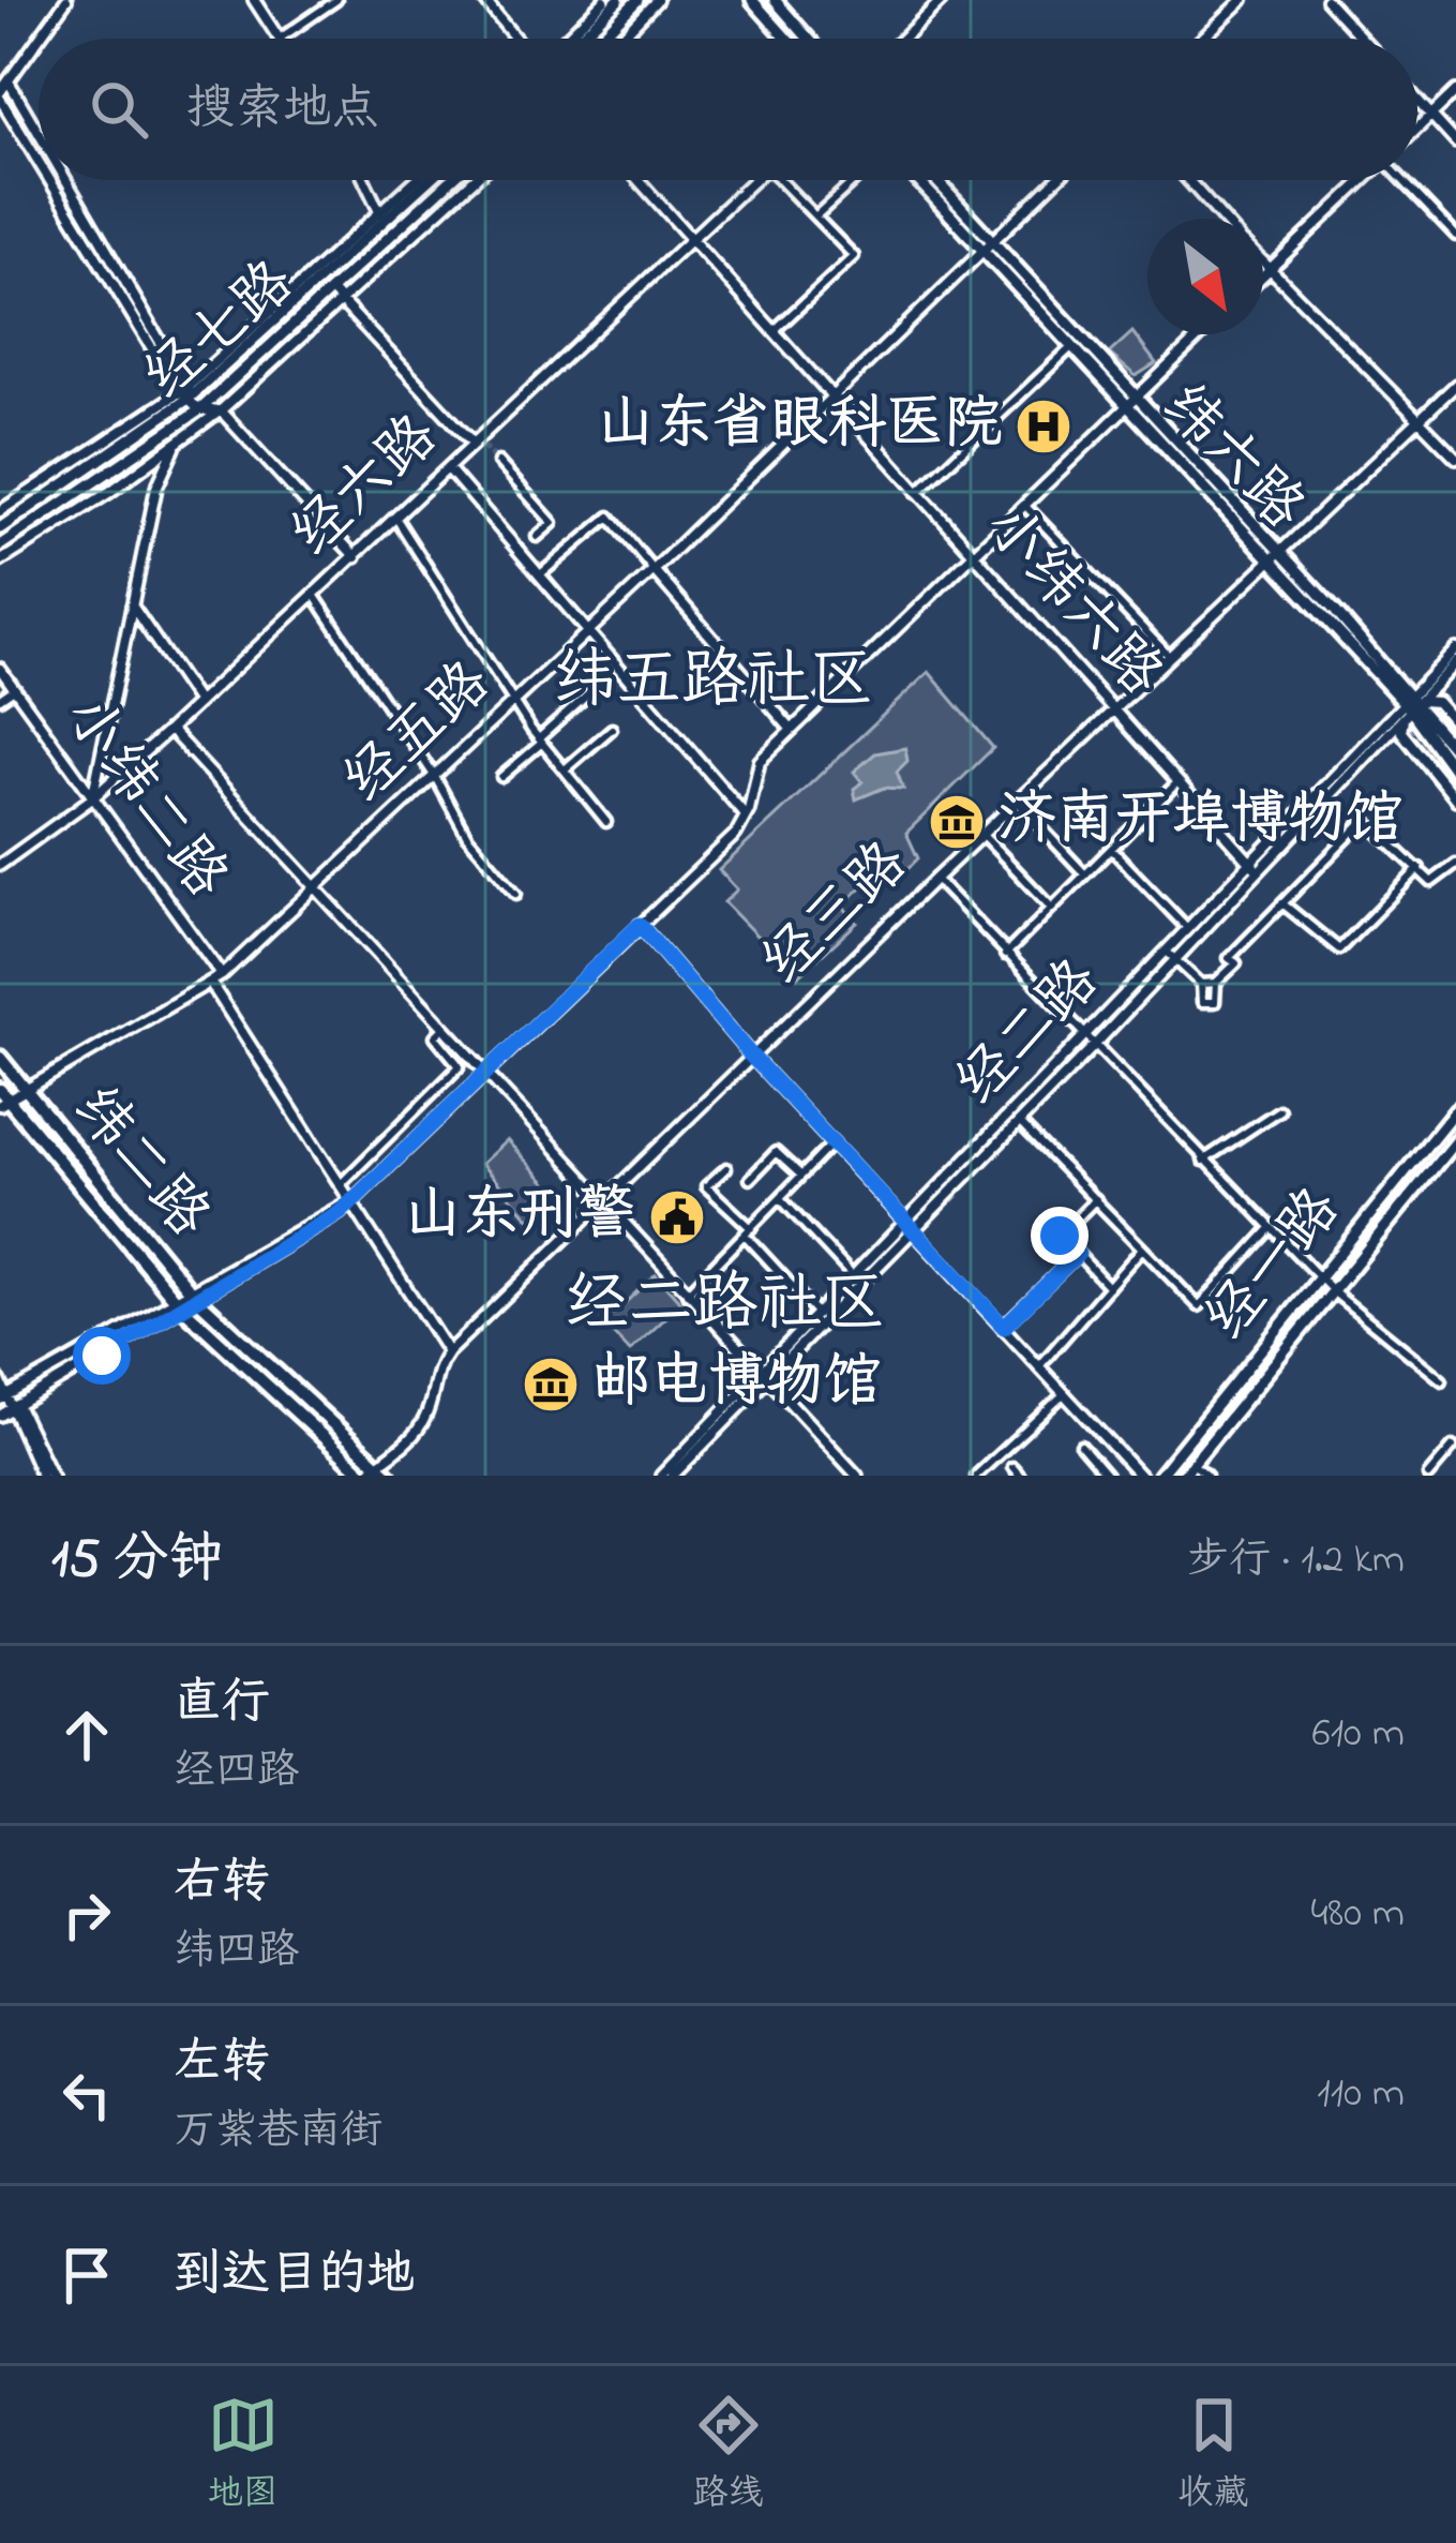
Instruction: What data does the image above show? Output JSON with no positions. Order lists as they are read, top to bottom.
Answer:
{
  "streets": {
    "highway": ["纬二路"],
    "main road": ["经七路", "纬六路", "经一路"],
    "street": [
      "经六路",
      "小纬六路",
      "经五路",
      "小纬二路",
      "经三路",
      "经二路"
    ]
  },
  "crossings": [
    ["纬六路", "经五路"],
    ["纬六路", "经三路"],
    ["纬六路", "经二路"],
    ["经六路", "小纬六路"],
    ["经六路", "小纬二路"],
    ["小纬六路", "经五路"],
    ["小纬六路", "经三路"],
    ["小纬六路", "经二路"],
    ["经五路", "小纬二路"],
    ["经五路", "纬二路"],
    ["小纬二路", "经三路"],
    ["经三路", "纬二路"]
  ],
  "districts": ["纬五路社区", "经二路社区"],
  "places": {
    "hospital": ["山东省眼科医院"],
    "museum": ["济南开埠博物馆", "邮电博物馆"],
    "public building": ["山东刑警"]
  },
  "north": "bottom right",
  "page": {
    "search": "搜索地点",
    "heading": ["15 分钟", "步行 · 1.2 km"],
    "list": [
      ["直行", "经四路", "610 m"],
      ["右转", "纬四路", "480 m"],
      ["左转", "万紫巷南街", "110 m"],
      "到达目的地"
    ],
    "nav": ["地图", "路线", "收藏"]
  }
}
